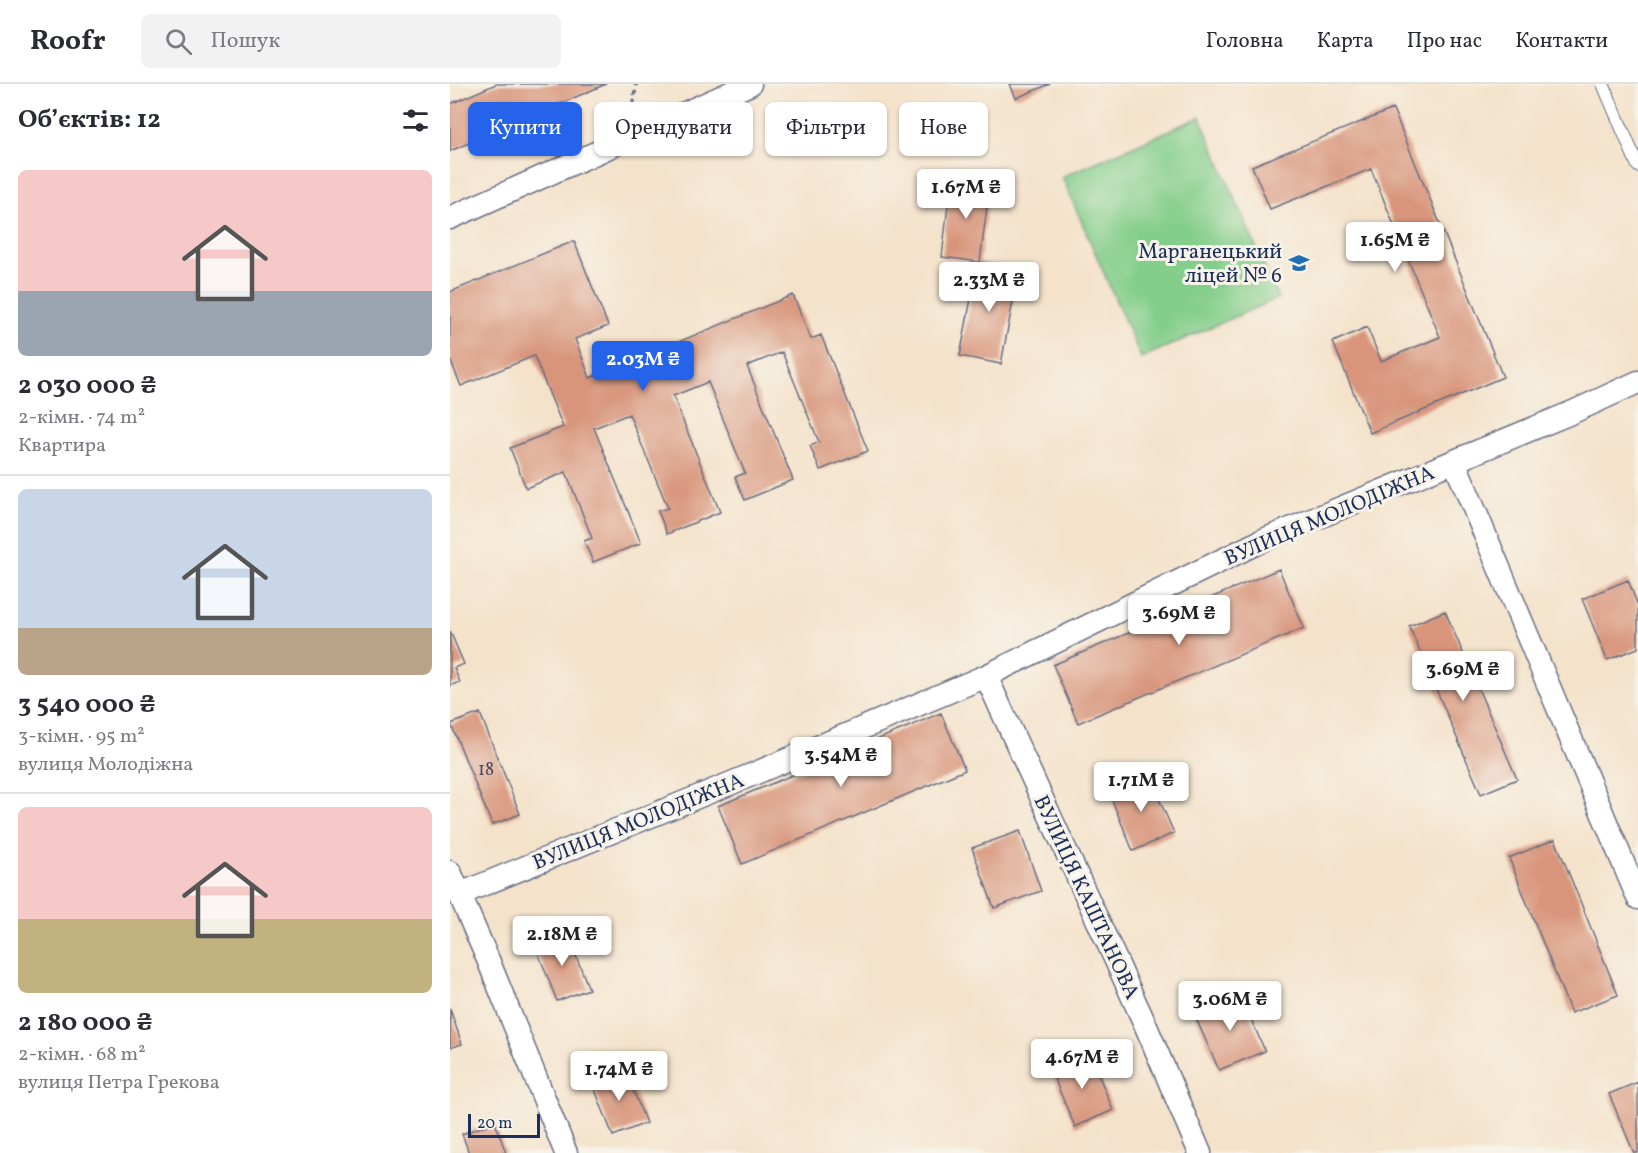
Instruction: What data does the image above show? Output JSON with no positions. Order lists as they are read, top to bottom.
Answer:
{
  "streets": {
    "street": ["ВУЛИЦЯ МОЛОДІЖНА", "ВУЛИЦЯ КАШТАНОВА"]
  },
  "crossings": [
    ["ВУЛИЦЯ МОЛОДІЖНА", "ВУЛИЦЯ КАШТАНОВА"]
  ],
  "places": {
    "school or university": ["Марганецький ліцей № 6"]
  },
  "house_numbers": ["18"],
  "scale_bar": "20 m",
  "page": {
    "header": "Roofr",
    "search": "Пошук",
    "nav": [
      "Головна",
      "Карта",
      "Про нас",
      "Контакти"
    ],
    "heading": "Об’єктів: 12",
    "chip": [
      "Купити",
      "Орендувати",
      "Фільтри",
      "Нове"
    ],
    "list": [
      {
        "name": "2 030 000 ₴",
        "note": "2-кімн. · 74 m² · Квартира"
      },
      {
        "name": "3 540 000 ₴",
        "note": "3-кімн. · 95 m² · вулиця Молодіжна"
      },
      {
        "name": "2 180 000 ₴",
        "note": "2-кімн. · 68 m² · вулиця Петра Грекова"
      }
    ],
    "price": [
      "1.67M ₴",
      "1.65M ₴",
      "2.33M ₴",
      "2.03M ₴",
      "3.69M ₴",
      "3.69M ₴",
      "3.54M ₴",
      "1.71M ₴",
      "2.18M ₴",
      "3.06M ₴",
      "4.67M ₴",
      "1.74M ₴"
    ],
    "scale": "20 m"
  }
}
